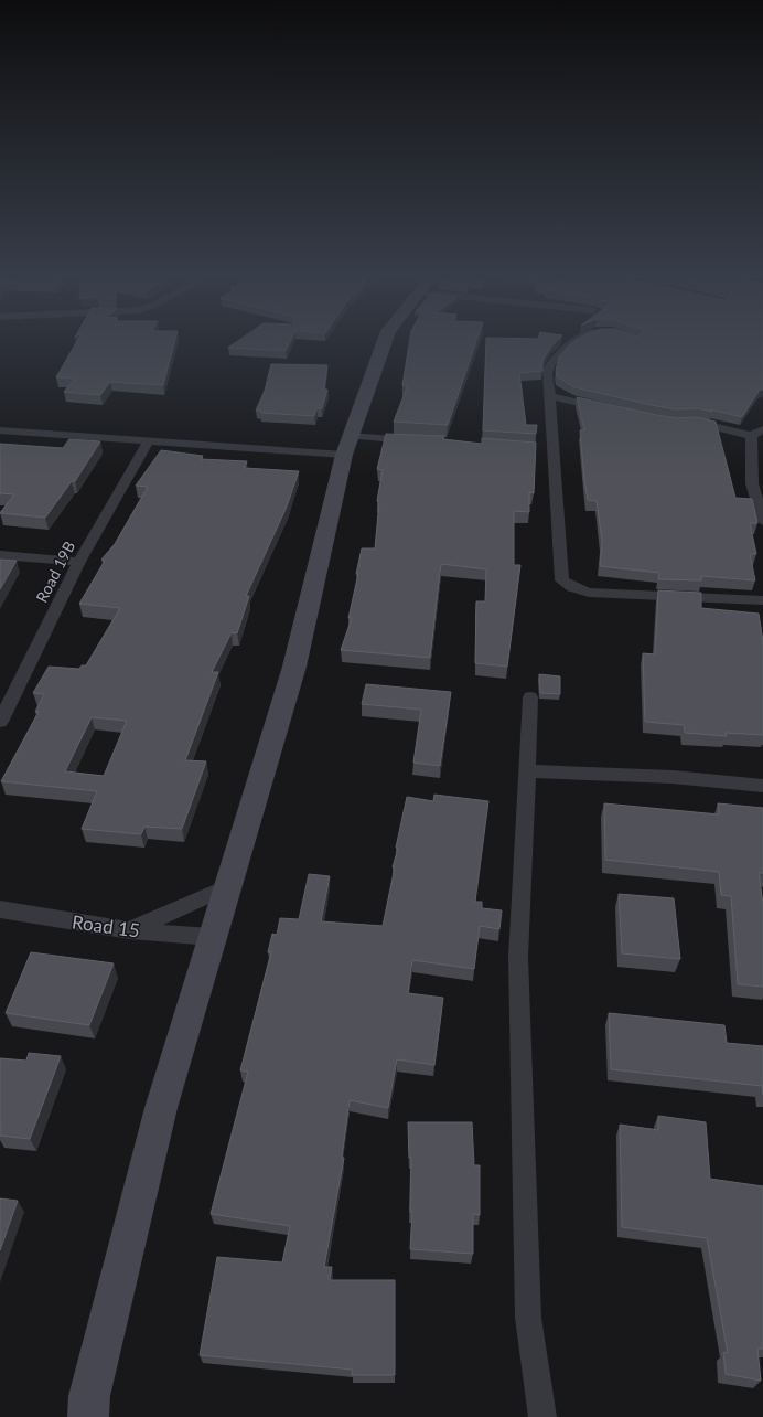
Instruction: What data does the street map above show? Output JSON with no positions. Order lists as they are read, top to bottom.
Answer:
{
  "streets": {
    "street": ["Road 19B", "Road 15"]
  }
}
